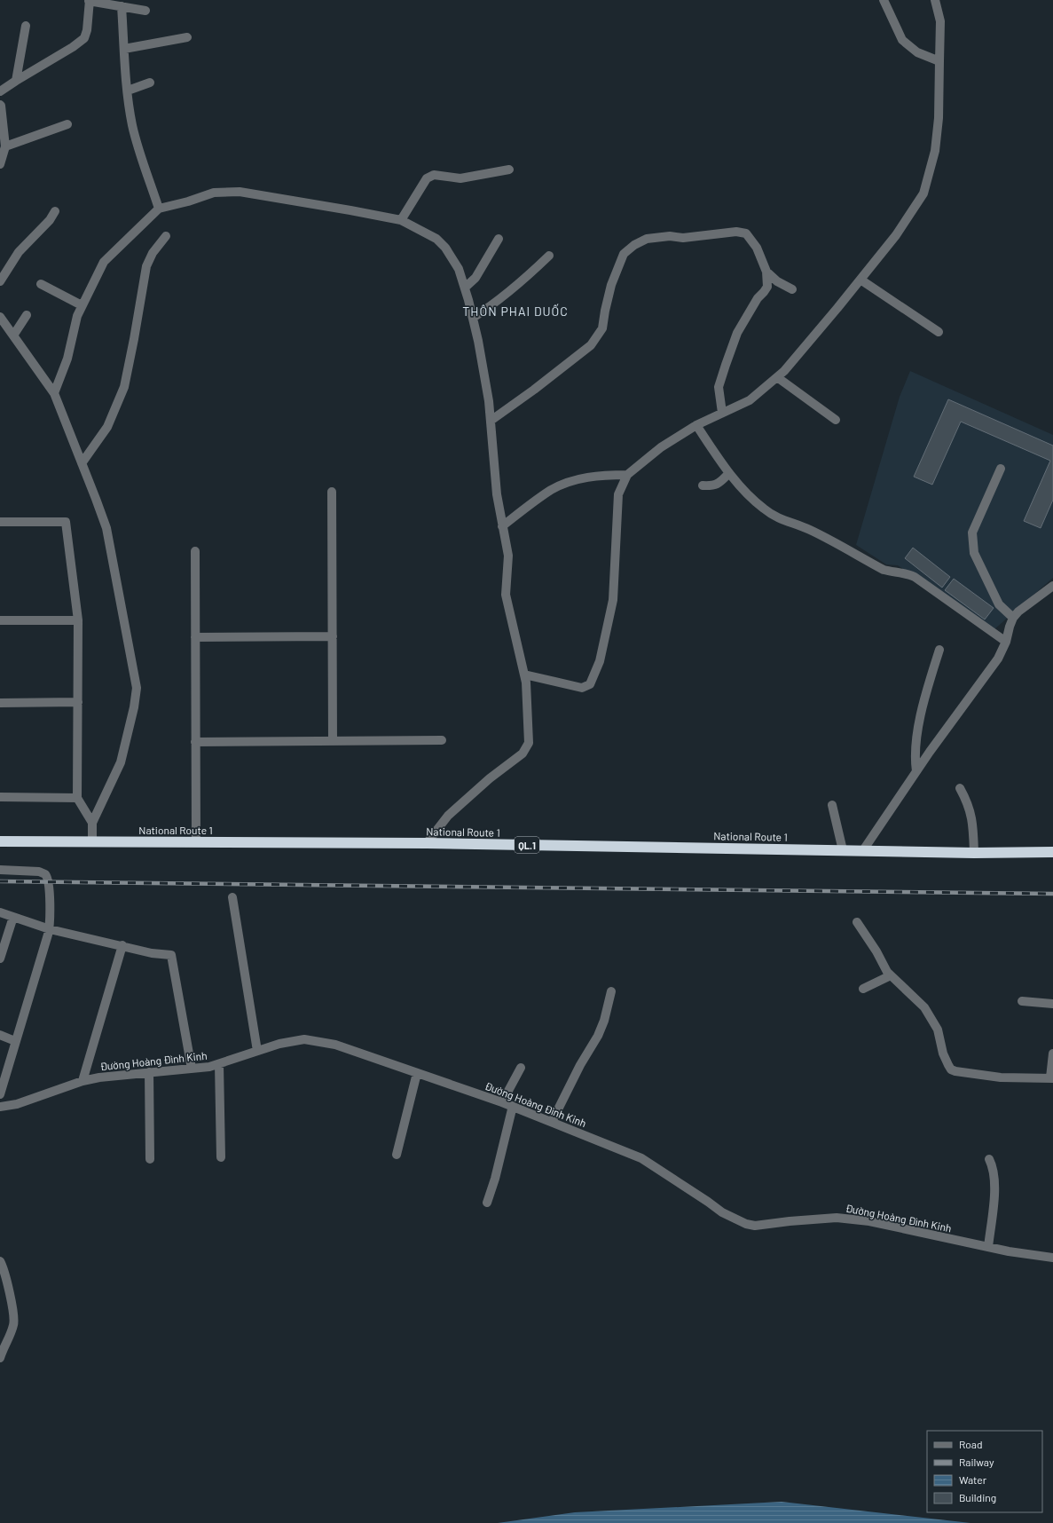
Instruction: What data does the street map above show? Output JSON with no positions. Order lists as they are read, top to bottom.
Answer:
{
  "streets": {
    "highway": ["National Route 1", "QL.1"],
    "street": ["Đường Hoàng Đình Kinh"]
  },
  "districts": ["THÔN PHAI DUỐC"],
  "legend": [
    "Road",
    "Railway",
    "Water",
    "Building"
  ]
}
